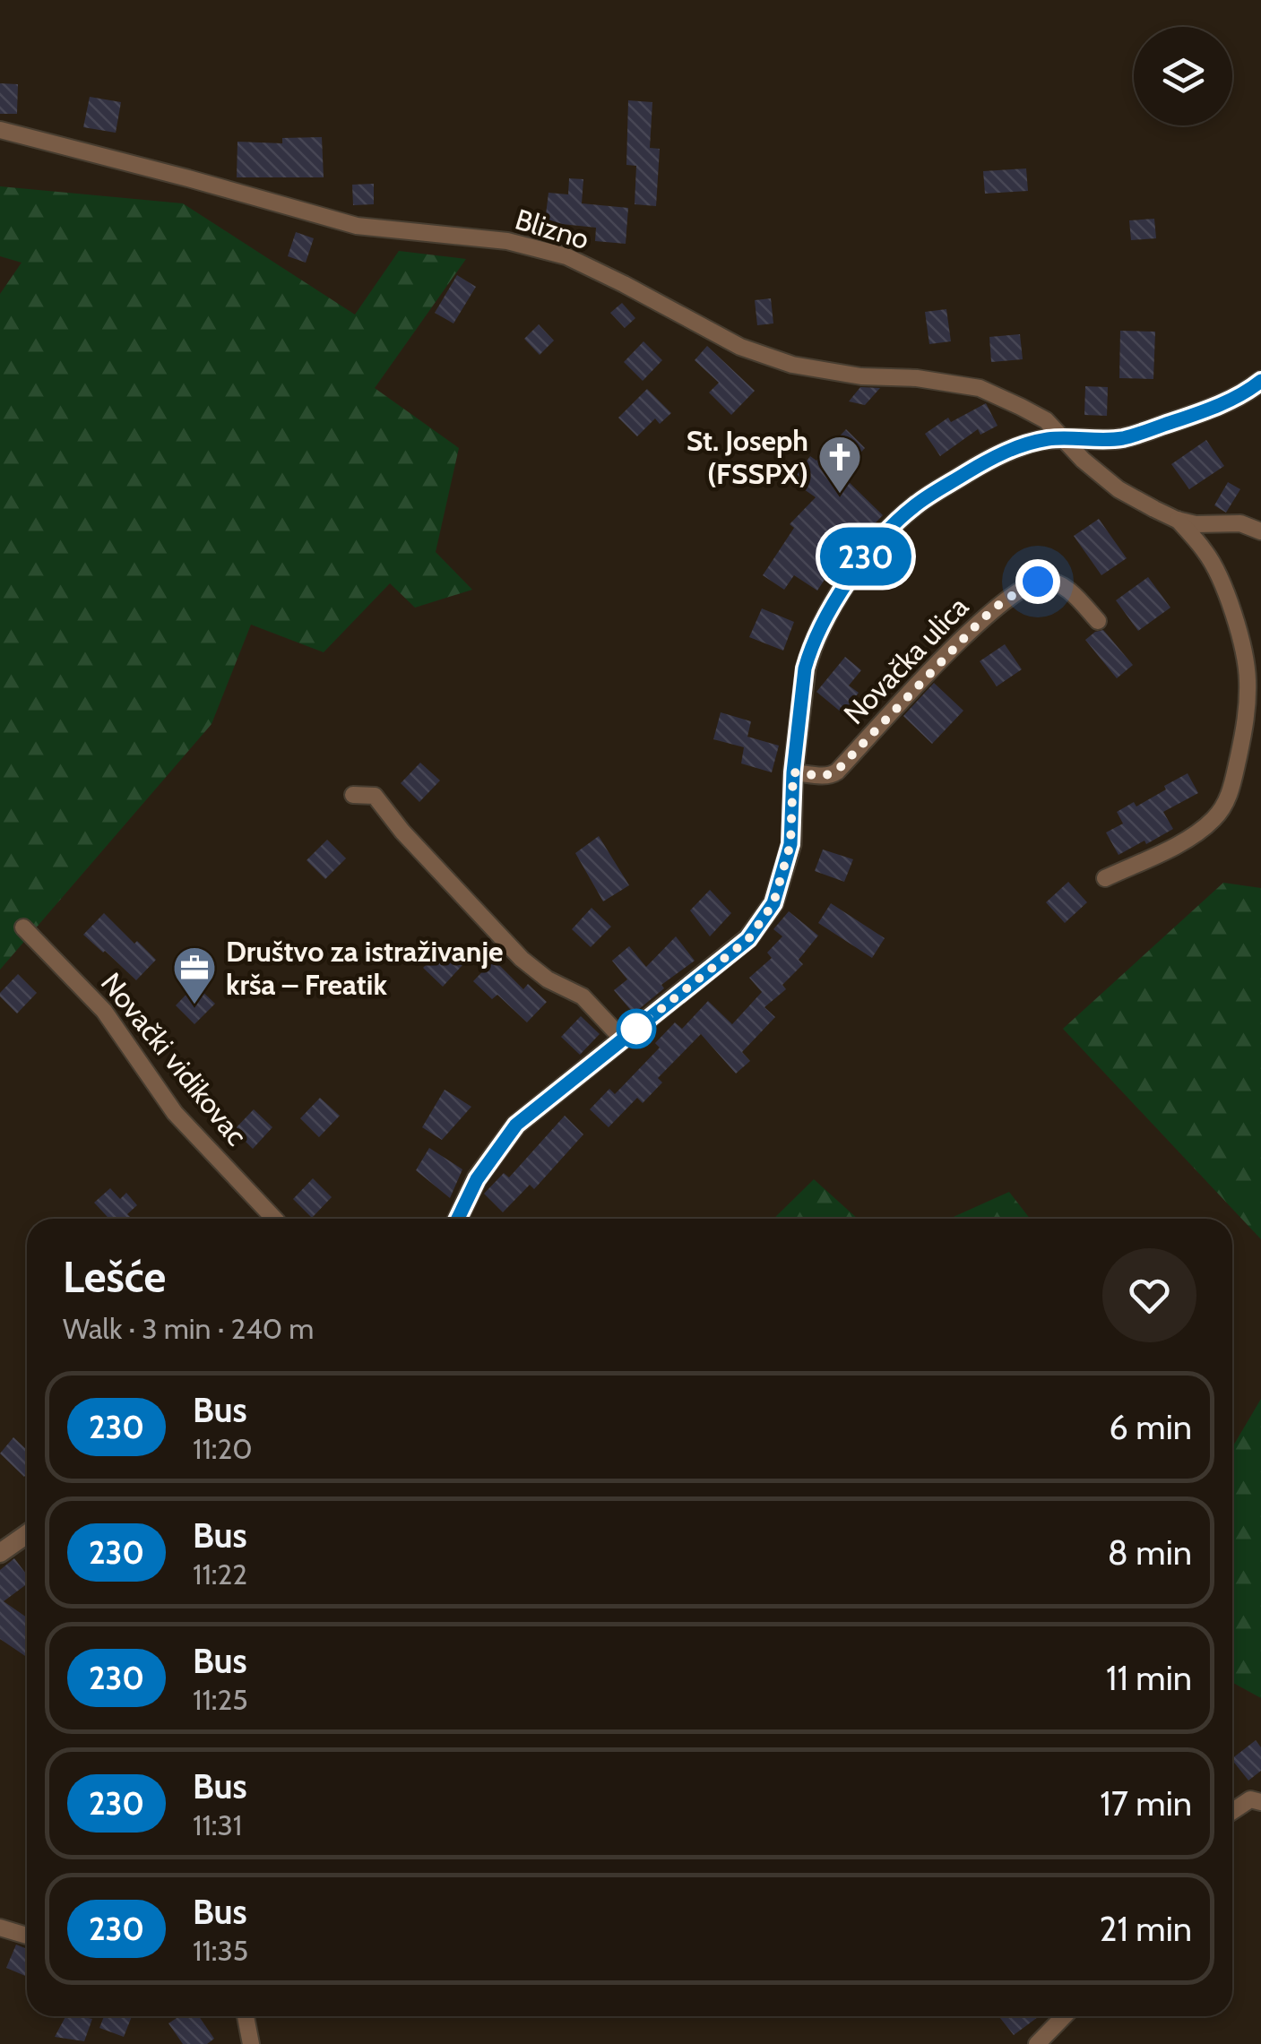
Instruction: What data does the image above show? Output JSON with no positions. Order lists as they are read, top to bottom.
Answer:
{
  "streets": {
    "street": ["Blizno", "Novačka ulica", "Novački vidikovac"]
  },
  "crossings": [
    ["Blizno", "Novačka ulica"]
  ],
  "places": {
    "church": ["St. Joseph (FSSPX)"],
    "office": ["Društvo za istraživanje krša – Freatik"]
  },
  "lines": ["bus line 230"],
  "page": {
    "on_map": "230",
    "heading": ["Lešće", "Walk · 3 min · 240 m"],
    "list": [
      {
        "mark": "230",
        "name": "Bus",
        "note": "11:20",
        "value": "6 min"
      },
      {
        "mark": "230",
        "name": "Bus",
        "note": "11:22",
        "value": "8 min"
      },
      {
        "mark": "230",
        "name": "Bus",
        "note": "11:25",
        "value": "11 min"
      },
      {
        "mark": "230",
        "name": "Bus",
        "note": "11:31",
        "value": "17 min"
      },
      {
        "mark": "230",
        "name": "Bus",
        "note": "11:35",
        "value": "21 min"
      }
    ]
  }
}
